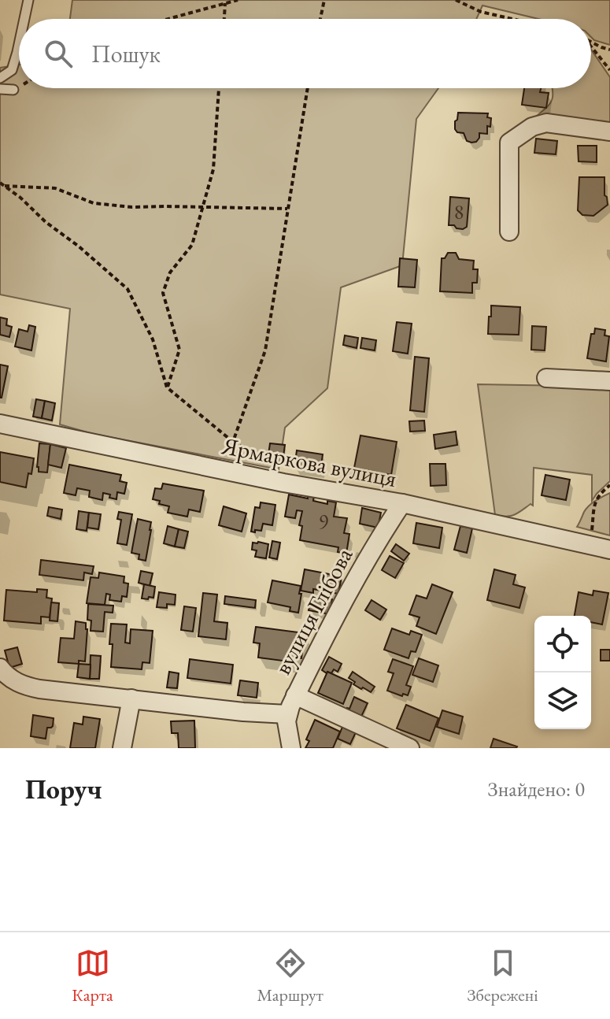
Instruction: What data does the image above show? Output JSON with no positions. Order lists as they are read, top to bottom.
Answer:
{
  "streets": {
    "street": ["Ярмаркова вулиця", "вулиця Глібова"]
  },
  "crossings": [
    ["Ярмаркова вулиця", "вулиця Глібова"]
  ],
  "house_numbers": ["8", "9"],
  "page": {
    "search": "Пошук",
    "heading": ["Поруч", "Знайдено: 0"],
    "nav": ["Карта", "Маршрут", "Збережені"]
  }
}
